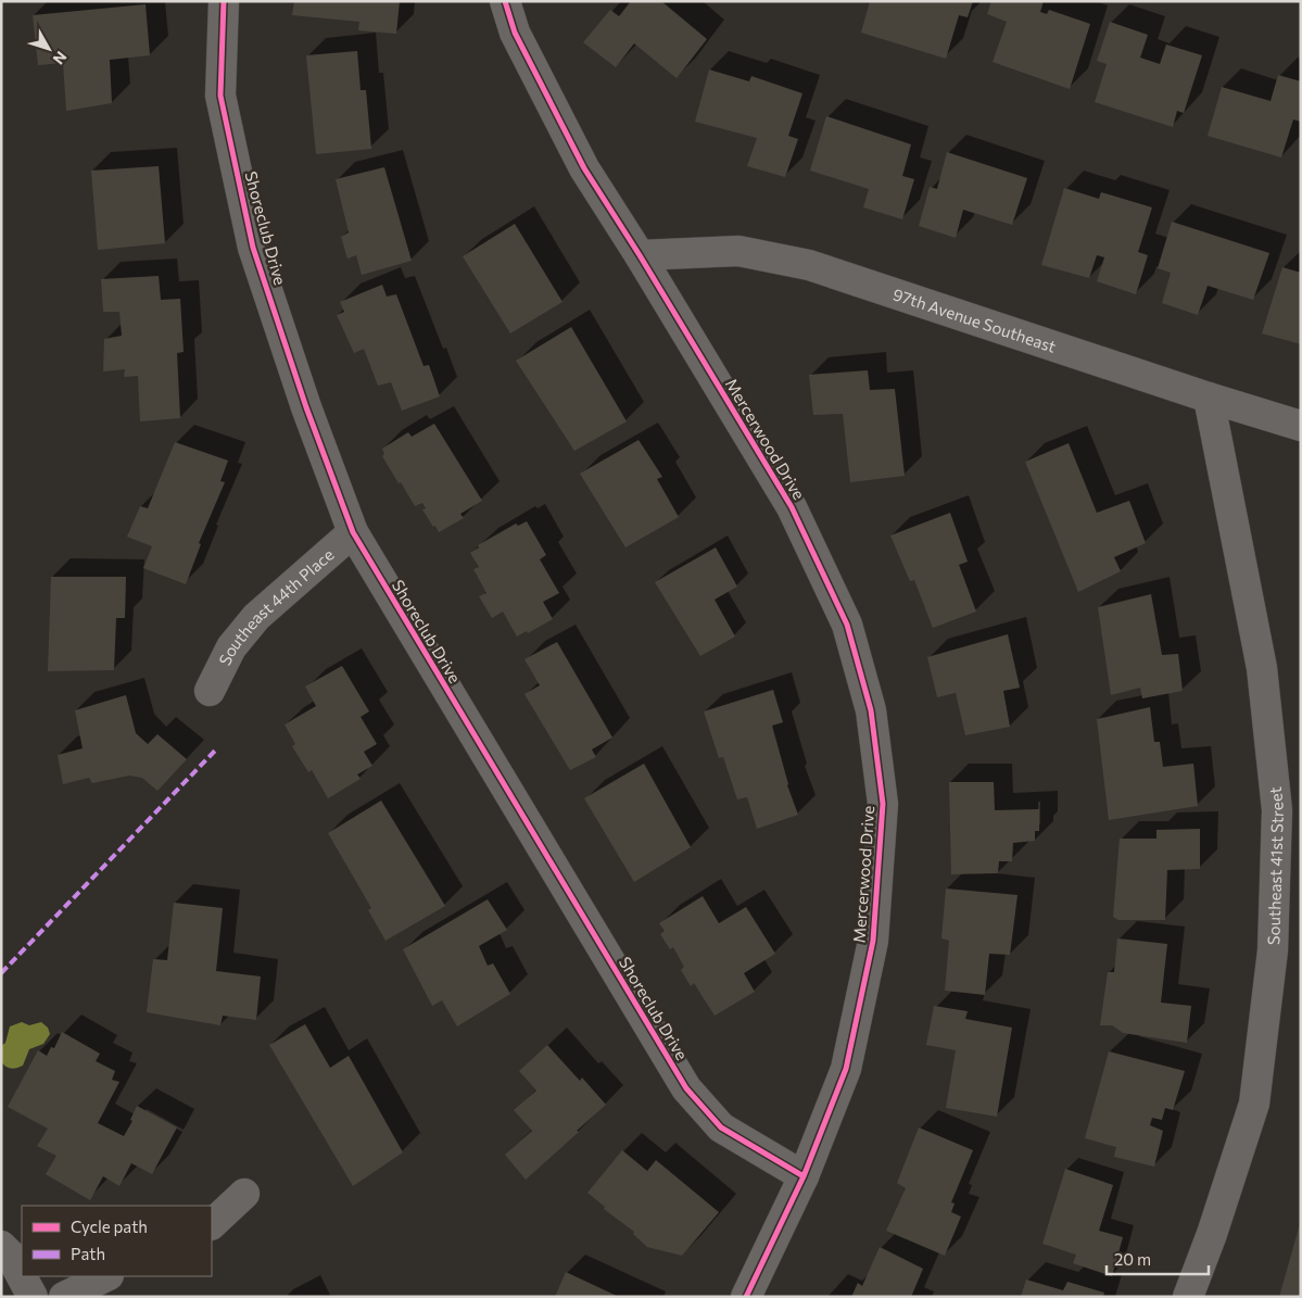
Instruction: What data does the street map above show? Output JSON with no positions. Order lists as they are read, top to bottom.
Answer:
{
  "streets": {
    "street": [
      "Shoreclub Drive",
      "97th Avenue Southeast",
      "Mercerwood Drive",
      "Southeast 44th Place",
      "Southeast 41st Street"
    ]
  },
  "crossings": [
    ["Shoreclub Drive", "Mercerwood Drive"],
    ["Shoreclub Drive", "Southeast 44th Place"],
    ["97th Avenue Southeast", "Mercerwood Drive"],
    ["97th Avenue Southeast", "Southeast 41st Street"]
  ],
  "legend": ["Cycle path", "Path"],
  "scale_bar": "20 m",
  "north": "bottom right"
}
